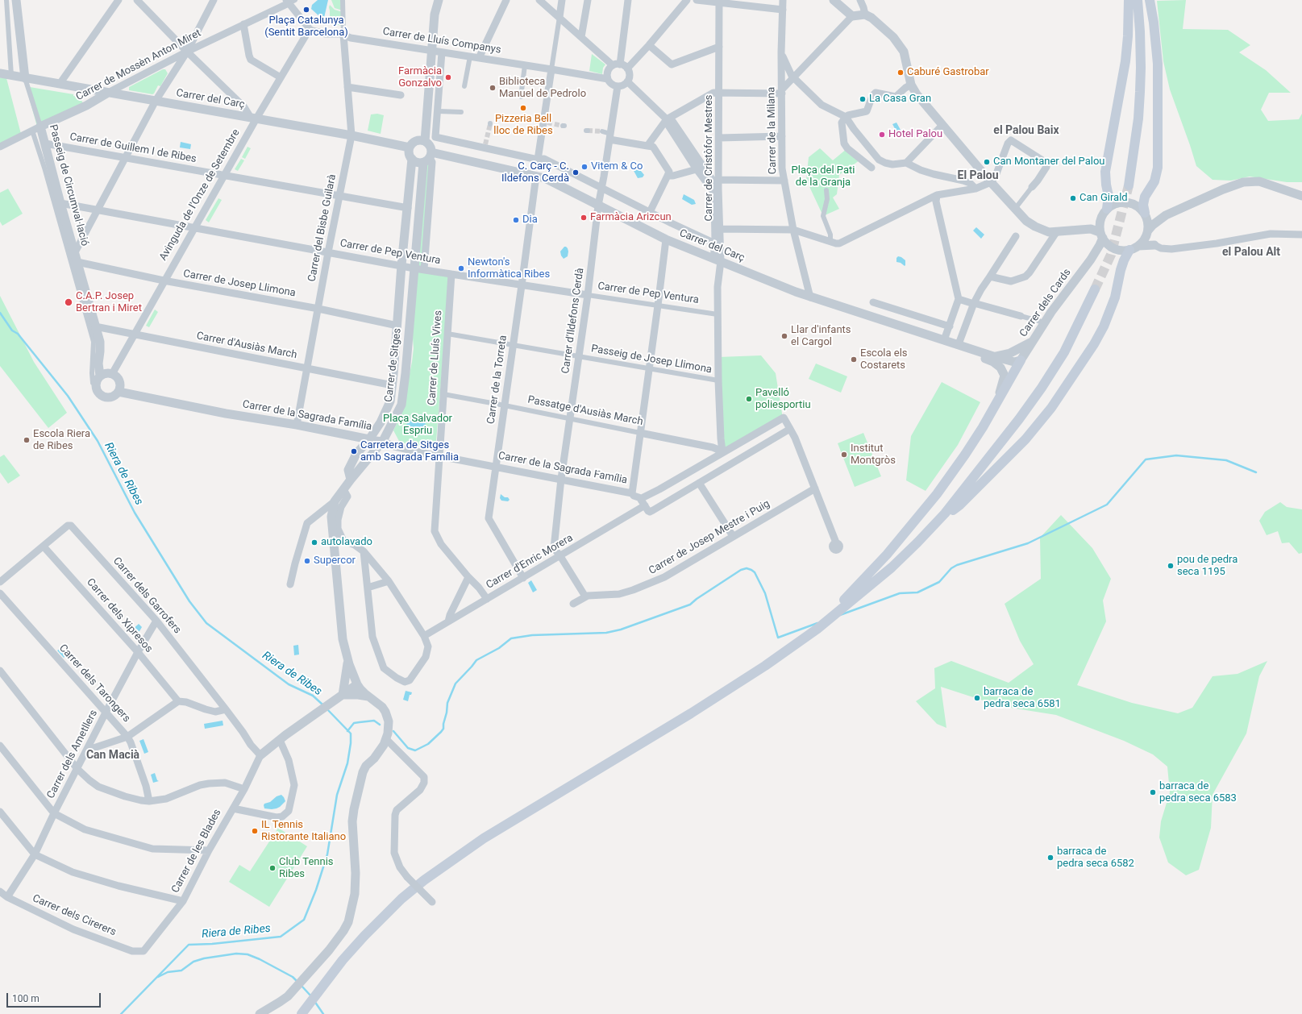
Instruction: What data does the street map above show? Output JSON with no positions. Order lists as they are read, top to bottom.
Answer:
{
  "streets": {
    "street": [
      "Carrer de Lluís Companys",
      "Carrer de Mossèn Anton Miret",
      "Carrer del Carç",
      "Carrer de la Milana",
      "Carrer de Guillem I de Ribes",
      "Carrer de Cristòfor Mestres",
      "Passeig de Circumval·lació",
      "Avinguda de l'Onze de Setembre",
      "Carrer del Bisbe Guilarà",
      "Carrer de Pep Ventura",
      "Carrer de Josep Llimona",
      "Carrer dels Cards",
      "Carrer d'Ildefons Cerdà",
      "Carrer d'Ausiàs March",
      "Carrer de Lluís Vives",
      "Passeig de Josep Llimona",
      "Carrer de Sitges",
      "Carrer de la Torreta",
      "Passatge d'Ausiàs March",
      "Carrer de la Sagrada Família",
      "Carrer de Josep Mestre i Puig",
      "Carrer d'Enric Morera",
      "Carrer dels Garrofers",
      "Carrer dels Xipresos",
      "Carrer dels Tarongers",
      "Carrer dels Ametllers",
      "Carrer de les Blades",
      "Carrer dels Cirerers"
    ]
  },
  "crossings": [
    ["Carrer de Lluís Companys", "Avinguda de l'Onze de Setembre"],
    ["Carrer de Lluís Companys", "Carrer del Bisbe Guilarà"],
    ["Carrer de Lluís Companys", "Carrer d'Ildefons Cerdà"],
    ["Carrer de Mossèn Anton Miret", "Carrer del Carç"],
    ["Carrer de Mossèn Anton Miret", "Passeig de Circumval·lació"],
    ["Carrer del Carç", "Carrer de la Milana"],
    ["Carrer del Carç", "Carrer de Cristòfor Mestres"],
    ["Carrer del Carç", "Passeig de Circumval·lació"],
    ["Carrer del Carç", "Avinguda de l'Onze de Setembre"],
    ["Carrer del Carç", "Carrer del Bisbe Guilarà"],
    ["Carrer del Carç", "Carrer dels Cards"],
    ["Carrer del Carç", "Carrer d'Ildefons Cerdà"],
    ["Carrer del Carç", "Carrer de Sitges"],
    ["Carrer del Carç", "Carrer de la Torreta"],
    ["Carrer de Guillem I de Ribes", "Passeig de Circumval·lació"],
    ["Carrer de Guillem I de Ribes", "Avinguda de l'Onze de Setembre"],
    ["Carrer de Guillem I de Ribes", "Carrer del Bisbe Guilarà"],
    ["Carrer de Cristòfor Mestres", "Carrer de Pep Ventura"],
    ["Carrer de Cristòfor Mestres", "Passeig de Josep Llimona"],
    ["Carrer de Cristòfor Mestres", "Passatge d'Ausiàs March"],
    ["Passeig de Circumval·lació", "Avinguda de l'Onze de Setembre"],
    ["Passeig de Circumval·lació", "Carrer de Pep Ventura"],
    ["Passeig de Circumval·lació", "Carrer de Josep Llimona"],
    ["Passeig de Circumval·lació", "Carrer d'Ausiàs March"],
    ["Passeig de Circumval·lació", "Carrer de la Sagrada Família"],
    ["Avinguda de l'Onze de Setembre", "Carrer de Pep Ventura"],
    ["Avinguda de l'Onze de Setembre", "Carrer de Josep Llimona"],
    ["Avinguda de l'Onze de Setembre", "Carrer d'Ausiàs March"],
    ["Avinguda de l'Onze de Setembre", "Carrer de la Sagrada Família"],
    ["Carrer del Bisbe Guilarà", "Carrer de Pep Ventura"],
    ["Carrer del Bisbe Guilarà", "Carrer de Josep Llimona"],
    ["Carrer del Bisbe Guilarà", "Carrer d'Ausiàs March"],
    ["Carrer del Bisbe Guilarà", "Carrer de la Sagrada Família"],
    ["Carrer de Pep Ventura", "Carrer d'Ildefons Cerdà"],
    ["Carrer de Pep Ventura", "Carrer de Lluís Vives"],
    ["Carrer de Pep Ventura", "Carrer de Sitges"],
    ["Carrer de Pep Ventura", "Carrer de la Torreta"],
    ["Carrer d'Ildefons Cerdà", "Passeig de Josep Llimona"],
    ["Carrer d'Ildefons Cerdà", "Passatge d'Ausiàs March"],
    ["Carrer d'Ildefons Cerdà", "Carrer de la Sagrada Família"],
    ["Carrer d'Ildefons Cerdà", "Carrer de Josep Mestre i Puig"],
    ["Carrer d'Ildefons Cerdà", "Carrer d'Enric Morera"],
    ["Carrer de Lluís Vives", "Passeig de Josep Llimona"],
    ["Carrer de Lluís Vives", "Passatge d'Ausiàs March"],
    ["Carrer de Lluís Vives", "Carrer de la Sagrada Família"],
    ["Carrer de Lluís Vives", "Carrer d'Enric Morera"],
    ["Passeig de Josep Llimona", "Carrer de la Torreta"],
    ["Carrer de Sitges", "Carrer de la Sagrada Família"],
    ["Carrer de la Torreta", "Passatge d'Ausiàs March"],
    ["Carrer de la Torreta", "Carrer de la Sagrada Família"],
    ["Carrer de la Torreta", "Carrer d'Enric Morera"],
    ["Carrer dels Garrofers", "Carrer dels Xipresos"],
    ["Carrer dels Garrofers", "Carrer dels Ametllers"],
    ["Carrer dels Garrofers", "Carrer de les Blades"],
    ["Carrer dels Xipresos", "Carrer dels Ametllers"],
    ["Carrer dels Tarongers", "Carrer dels Ametllers"],
    ["Carrer dels Ametllers", "Carrer dels Cirerers"],
    ["Carrer de les Blades", "Carrer dels Cirerers"]
  ],
  "districts": [
    "el Palou Baix",
    "El Palou",
    "el Palou Alt",
    "Can Macià"
  ],
  "water": ["Riera de Ribes"],
  "parks": ["Plaça del Pati de la Granja", "Plaça Salvador Espriu"],
  "places": [
    "Plaça Catalunya (Sentit Barcelona)",
    "Caburé Gastrobar",
    "Farmàcia Gonzalvo",
    "Biblioteca Manuel de Pedrolo",
    "La Casa Gran",
    "Pizzeria Bell lloc de Ribes",
    "Hotel Palou",
    "Can Montaner del Palou",
    "Vitem & Co",
    "C. Carç - C. Ildefons Cerdà",
    "Can Girald",
    "Farmàcia Arizcun",
    "Dia",
    "Newton's Informàtica Ribes",
    "C.A.P. Josep Bertran i Miret",
    "Llar d'infants el Cargol",
    "Escola els Costarets",
    "Pavelló poliesportiu",
    "Escola Riera de Ribes",
    "Carretera de Sitges amb Sagrada Família",
    "Institut Montgròs",
    "autolavado",
    "Supercor",
    "pou de pedra seca 1195",
    "barraca de pedra seca 6581",
    "barraca de pedra seca 6583",
    "IL Tennis Ristorante Italiano",
    "barraca de pedra seca 6582",
    "Club Tennis Ribes"
  ],
  "scale_bar": "100 m"
}
